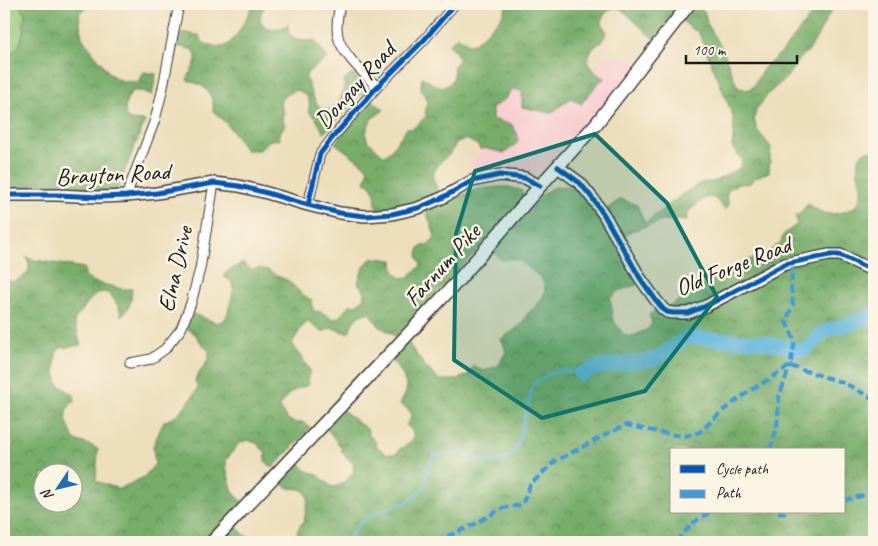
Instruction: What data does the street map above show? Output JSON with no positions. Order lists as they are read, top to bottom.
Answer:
{
  "streets": {
    "main road": ["Farnum Pike"],
    "street": [
      "Dongay Road",
      "Brayton Road",
      "Old Forge Road",
      "Elna Drive"
    ]
  },
  "crossings": [
    ["Dongay Road", "Brayton Road"],
    ["Brayton Road", "Farnum Pike"],
    ["Brayton Road", "Elna Drive"],
    ["Farnum Pike", "Old Forge Road"]
  ],
  "legend": ["Cycle path", "Path"],
  "scale_bar": "100 m",
  "north": "bottom left"
}
